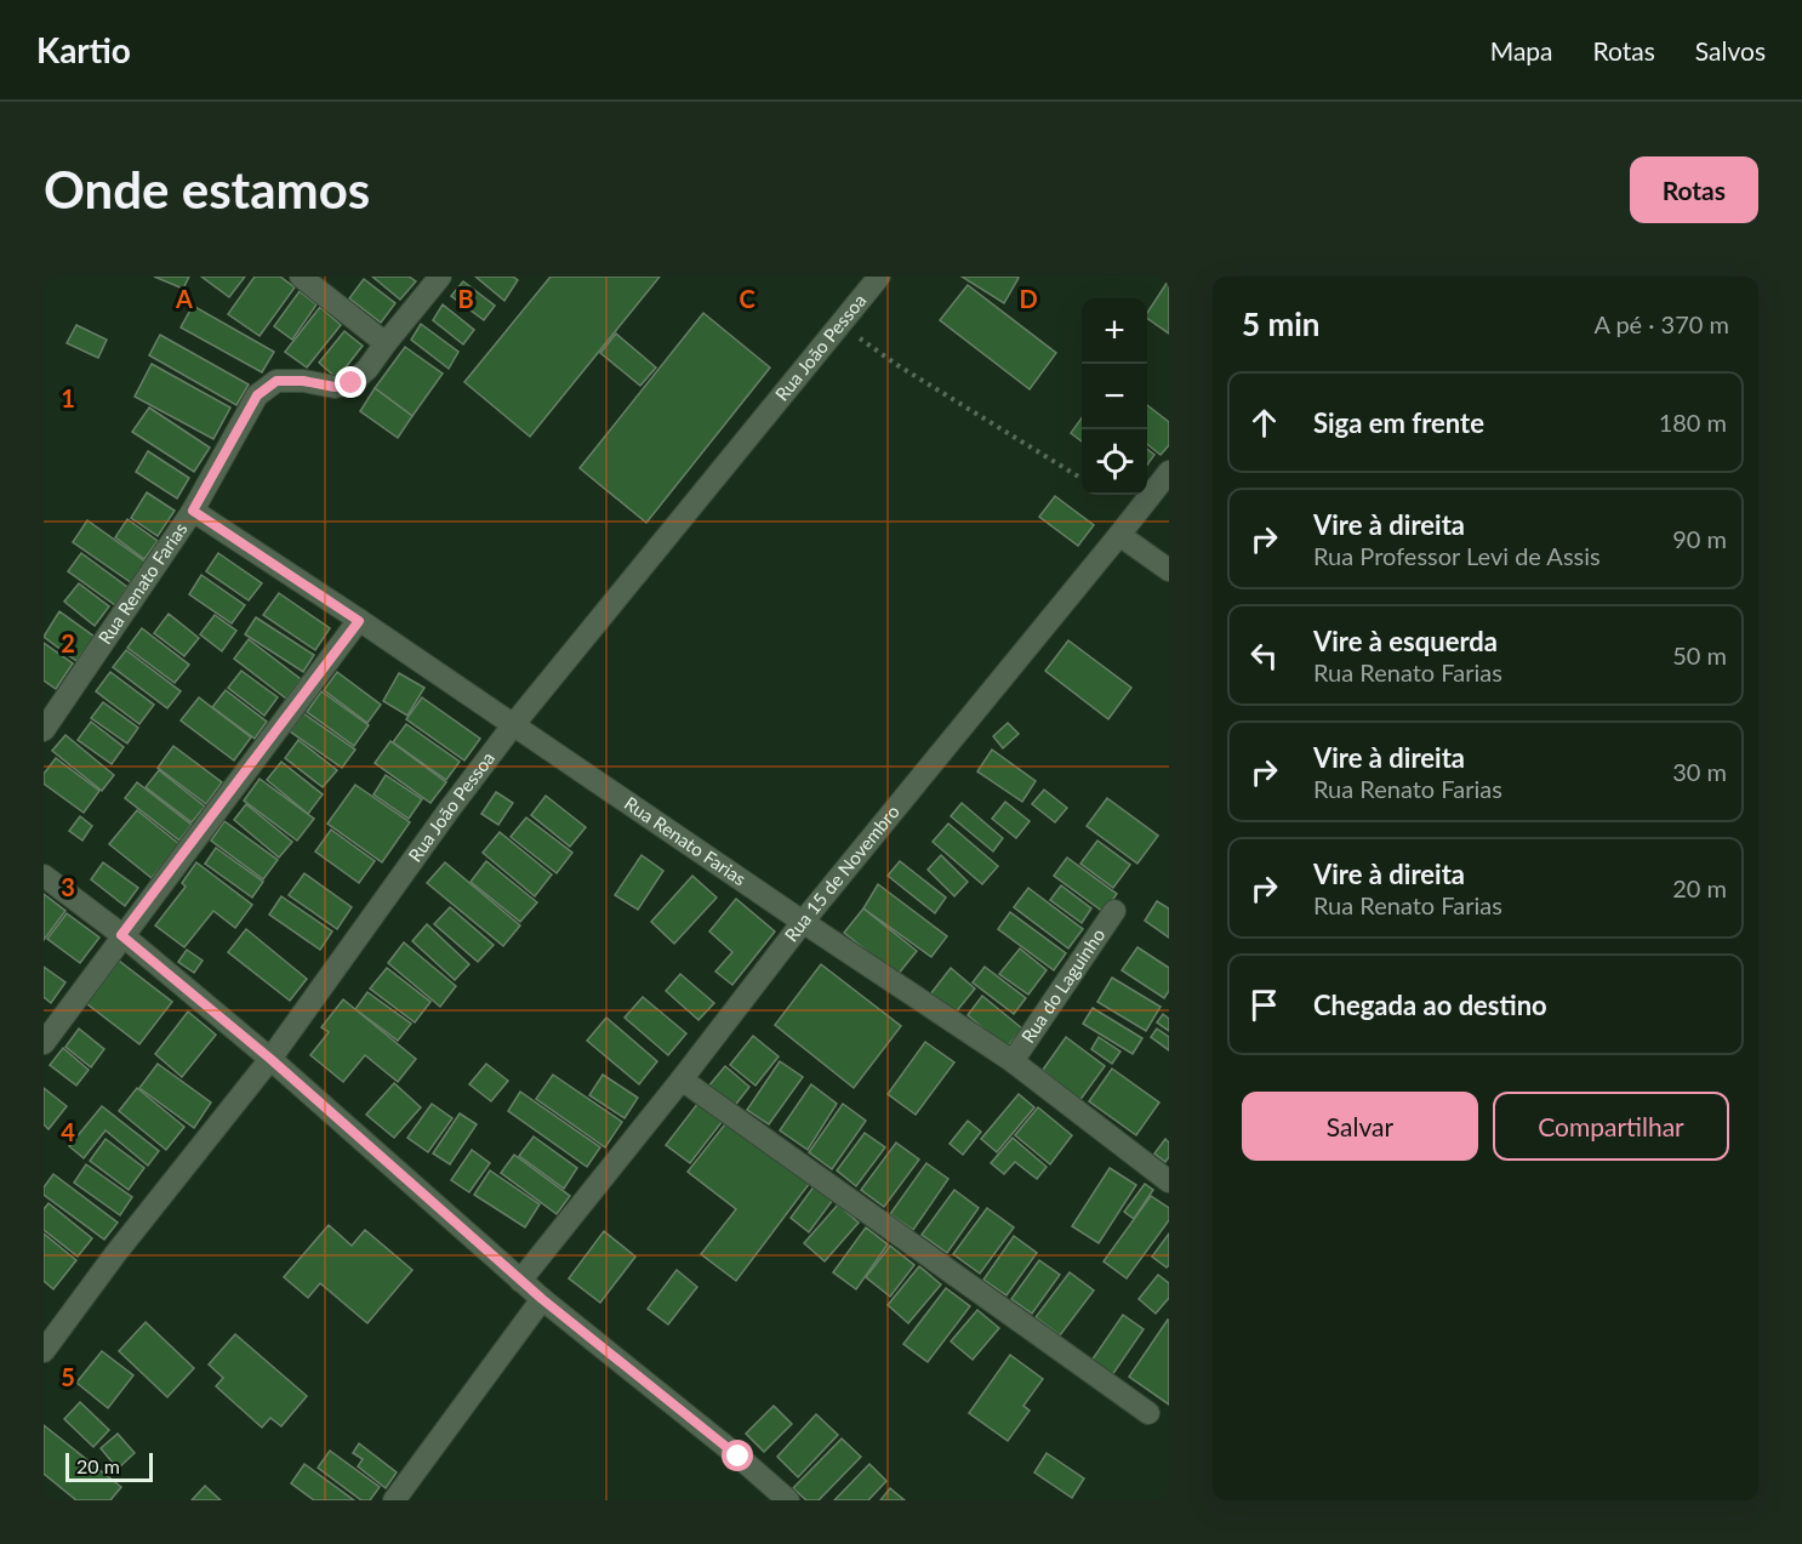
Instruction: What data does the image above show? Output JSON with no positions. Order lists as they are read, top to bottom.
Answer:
{
  "streets": {
    "street": [
      "Rua João Pessoa",
      "Rua Renato Farias",
      "Rua 15 de Novembro",
      "Rua do Laguinho"
    ]
  },
  "crossings": [
    ["Rua João Pessoa", "Rua Renato Farias"],
    ["Rua Renato Farias", "Rua 15 de Novembro"],
    ["Rua Renato Farias", "Rua do Laguinho"]
  ],
  "scale_bar": "20 m",
  "page": {
    "header": "Kartio",
    "nav": ["Mapa", "Rotas", "Salvos"],
    "buttons": [
      "Rotas",
      ["Salvar", "Compartilhar"]
    ],
    "title": "Onde estamos",
    "heading": ["5 min", "A pé · 370 m"],
    "map_buttons": ["+", "−"],
    "list": [
      ["Siga em frente", "180 m"],
      ["Vire à direita", "Rua Professor Levi de Assis", "90 m"],
      ["Vire à esquerda", "Rua Renato Farias", "50 m"],
      ["Vire à direita", "Rua Renato Farias", "30 m"],
      ["Vire à direita", "Rua Renato Farias", "20 m"],
      "Chegada ao destino"
    ],
    "scale": "20 m"
  },
  "grid": {
    "columns": [
      "A",
      "B",
      "C",
      "D"
    ],
    "rows": [
      "1",
      "2",
      "3",
      "4",
      "5"
    ]
  }
}
